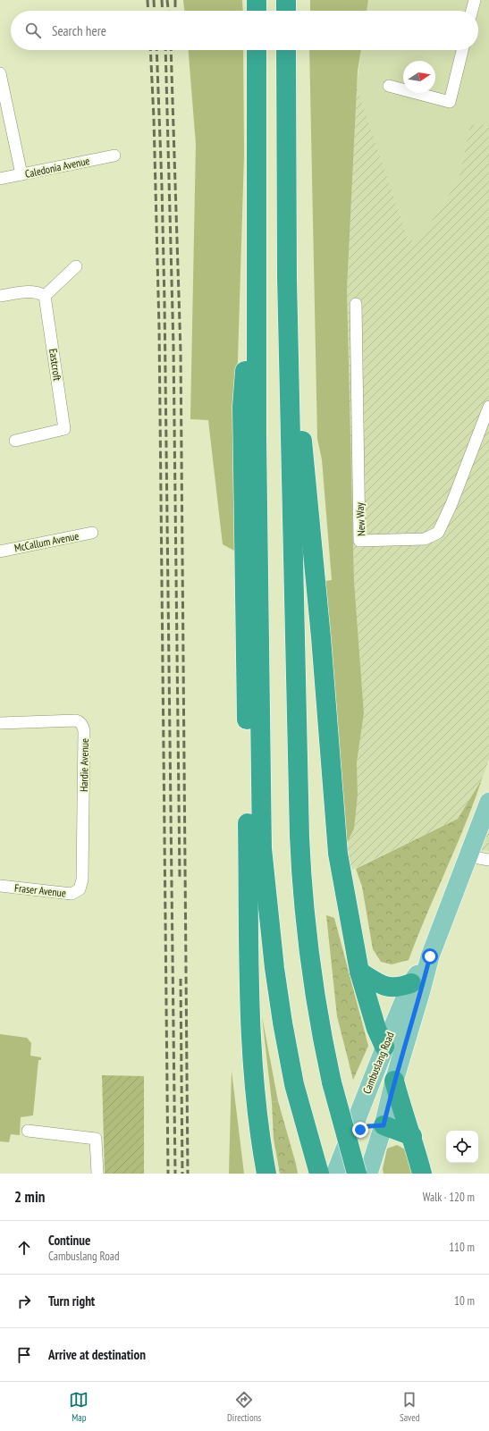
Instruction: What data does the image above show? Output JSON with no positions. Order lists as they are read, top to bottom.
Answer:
{
  "streets": {
    "main road": ["Cambuslang Road"],
    "street": [
      "Caledonia Avenue",
      "Eastcroft",
      "New Way",
      "McCallum Avenue",
      "Hardie Avenue",
      "Fraser Avenue"
    ]
  },
  "crossings": [
    ["Hardie Avenue", "Fraser Avenue"]
  ],
  "north": "right",
  "page": {
    "search": "Search here",
    "heading": ["2 min", "Walk · 120 m"],
    "list": [
      ["Continue", "Cambuslang Road", "110 m"],
      ["Turn right", "10 m"],
      "Arrive at destination"
    ],
    "nav": ["Map", "Directions", "Saved"]
  }
}
